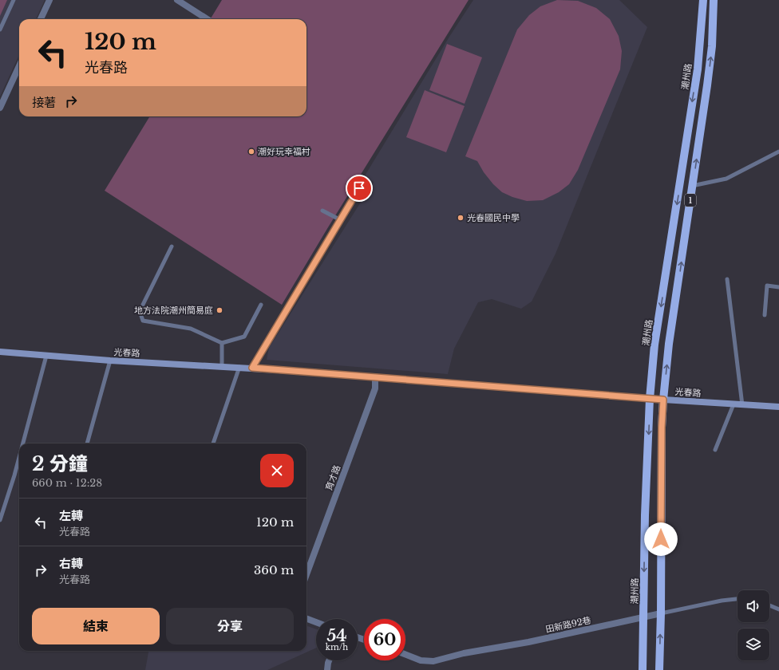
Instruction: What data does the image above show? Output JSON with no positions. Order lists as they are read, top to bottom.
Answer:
{
  "streets": {
    "main road": ["潮州路", "1", "光春路"],
    "street": ["育才路", "田新路92巷"]
  },
  "crossings": [
    ["潮州路", "光春路"],
    ["潮州路", "田新路92巷"],
    ["1", "光春路"],
    ["1", "田新路92巷"],
    ["光春路", "育才路"]
  ],
  "places": ["潮好玩幸福村", "光春國民中學", "地方法院潮州簡易庭"],
  "page": {
    "turn": ["120 m", "光春路"],
    "then": "接著",
    "heading": ["2 分鐘", "660 m · 12:28"],
    "list": [
      {
        "name": "左轉",
        "note": "光春路",
        "value": "120 m"
      },
      {
        "name": "右轉",
        "note": "光春路",
        "value": "360 m"
      }
    ],
    "buttons": ["結束", "分享"],
    "speed": "54 km/h",
    "limit": "60"
  }
}
